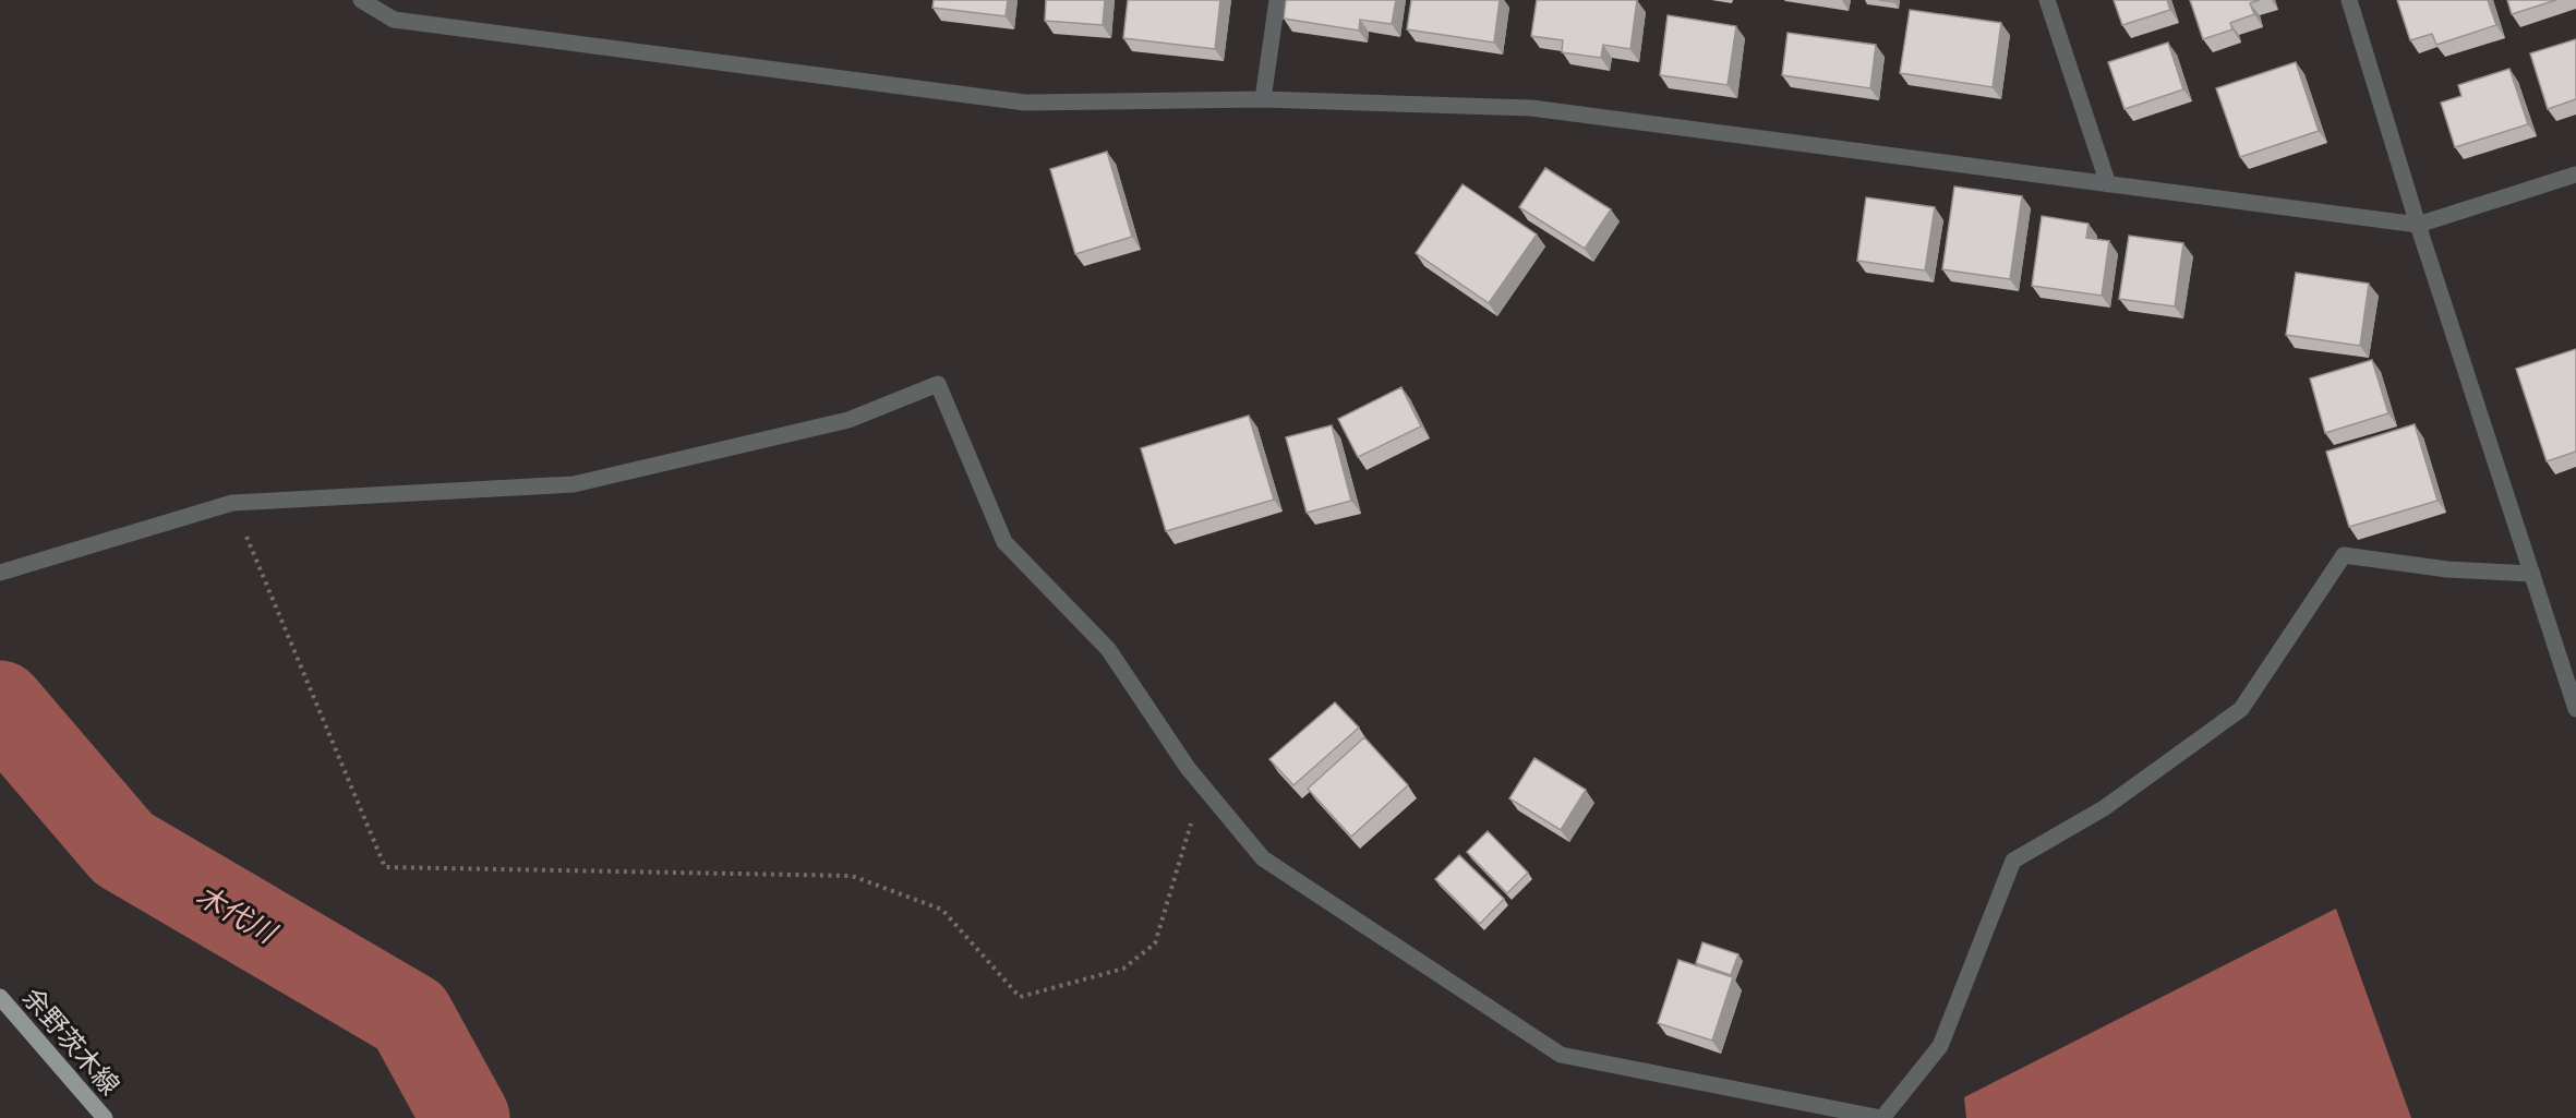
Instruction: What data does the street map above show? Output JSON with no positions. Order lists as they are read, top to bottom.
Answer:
{
  "streets": {
    "main road": ["余野茨木線"]
  },
  "water": ["木代川"]
}
